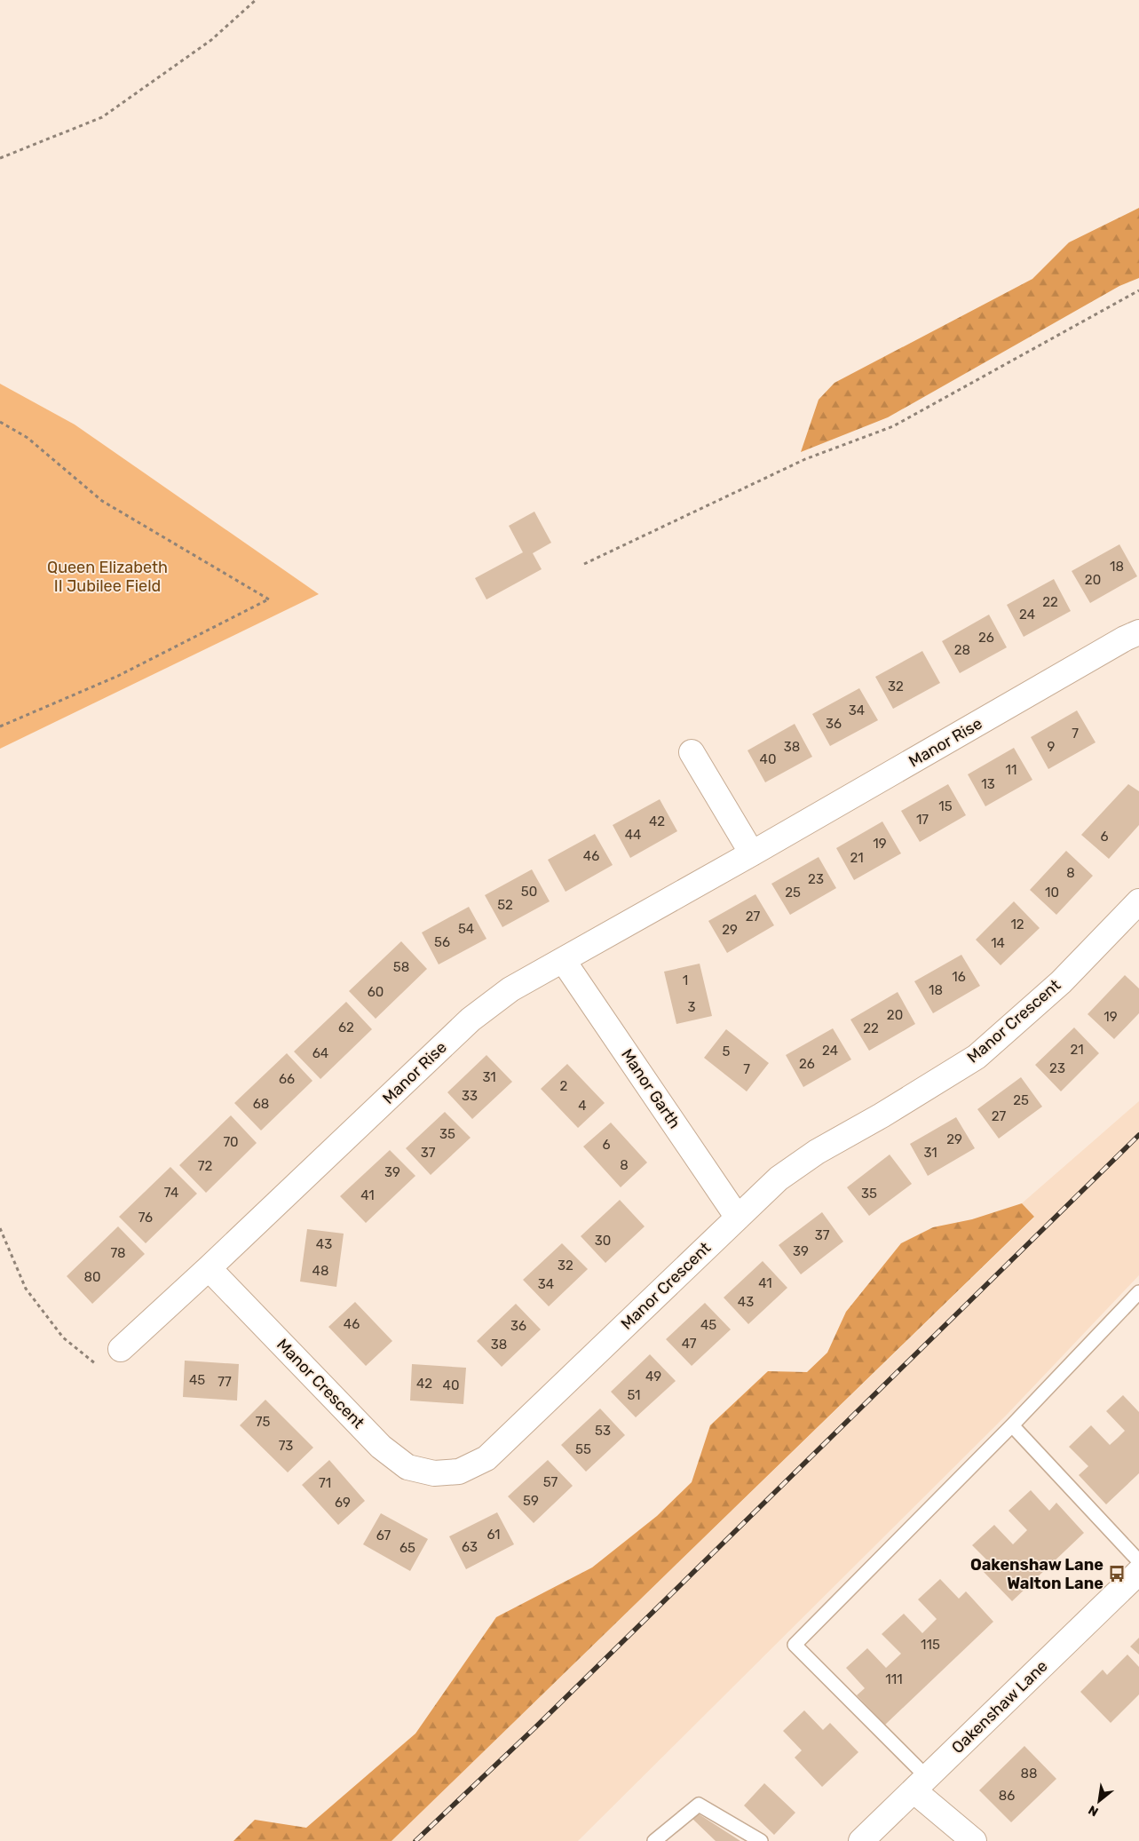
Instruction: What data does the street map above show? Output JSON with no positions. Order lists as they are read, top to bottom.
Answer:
{
  "streets": {
    "street": [
      "Manor Rise",
      "Manor Crescent",
      "Manor Garth",
      "Oakenshaw Lane"
    ]
  },
  "crossings": [
    ["Manor Rise", "Manor Crescent"],
    ["Manor Rise", "Manor Garth"],
    ["Manor Crescent", "Manor Garth"]
  ],
  "parks": ["Queen Elizabeth II Jubilee Field"],
  "places": {
    "bus stop": ["Oakenshaw Lane Walton Lane"]
  },
  "house_numbers": [
    "18",
    "20",
    "22",
    "24",
    "26",
    "28",
    "32",
    "34",
    "36",
    "7",
    "38",
    "9",
    "40",
    "11",
    "13",
    "15",
    "17",
    "42",
    "44",
    "6",
    "19",
    "46",
    "21",
    "8",
    "23",
    "50",
    "25",
    "10",
    "52",
    "27",
    "12",
    "54",
    "29",
    "56",
    "14",
    "58",
    "16",
    "1",
    "18",
    "60",
    "3",
    "20",
    "19",
    "62",
    "22",
    "21",
    "24",
    "5",
    "64",
    "26",
    "23",
    "7",
    "31",
    "66",
    "2",
    "33",
    "25",
    "68",
    "4",
    "27",
    "35",
    "29",
    "70",
    "6",
    "37",
    "31",
    "8",
    "72",
    "39",
    "74",
    "35",
    "41",
    "76",
    "37",
    "30",
    "43",
    "39",
    "78",
    "32",
    "48",
    "80",
    "41",
    "34",
    "43",
    "46",
    "45",
    "36",
    "47",
    "38",
    "49",
    "45",
    "77",
    "42",
    "40",
    "51",
    "75",
    "53",
    "73",
    "55",
    "57",
    "71",
    "59",
    "69",
    "61",
    "67",
    "63",
    "65",
    "115",
    "111",
    "88",
    "86"
  ],
  "north": "bottom left"
}
